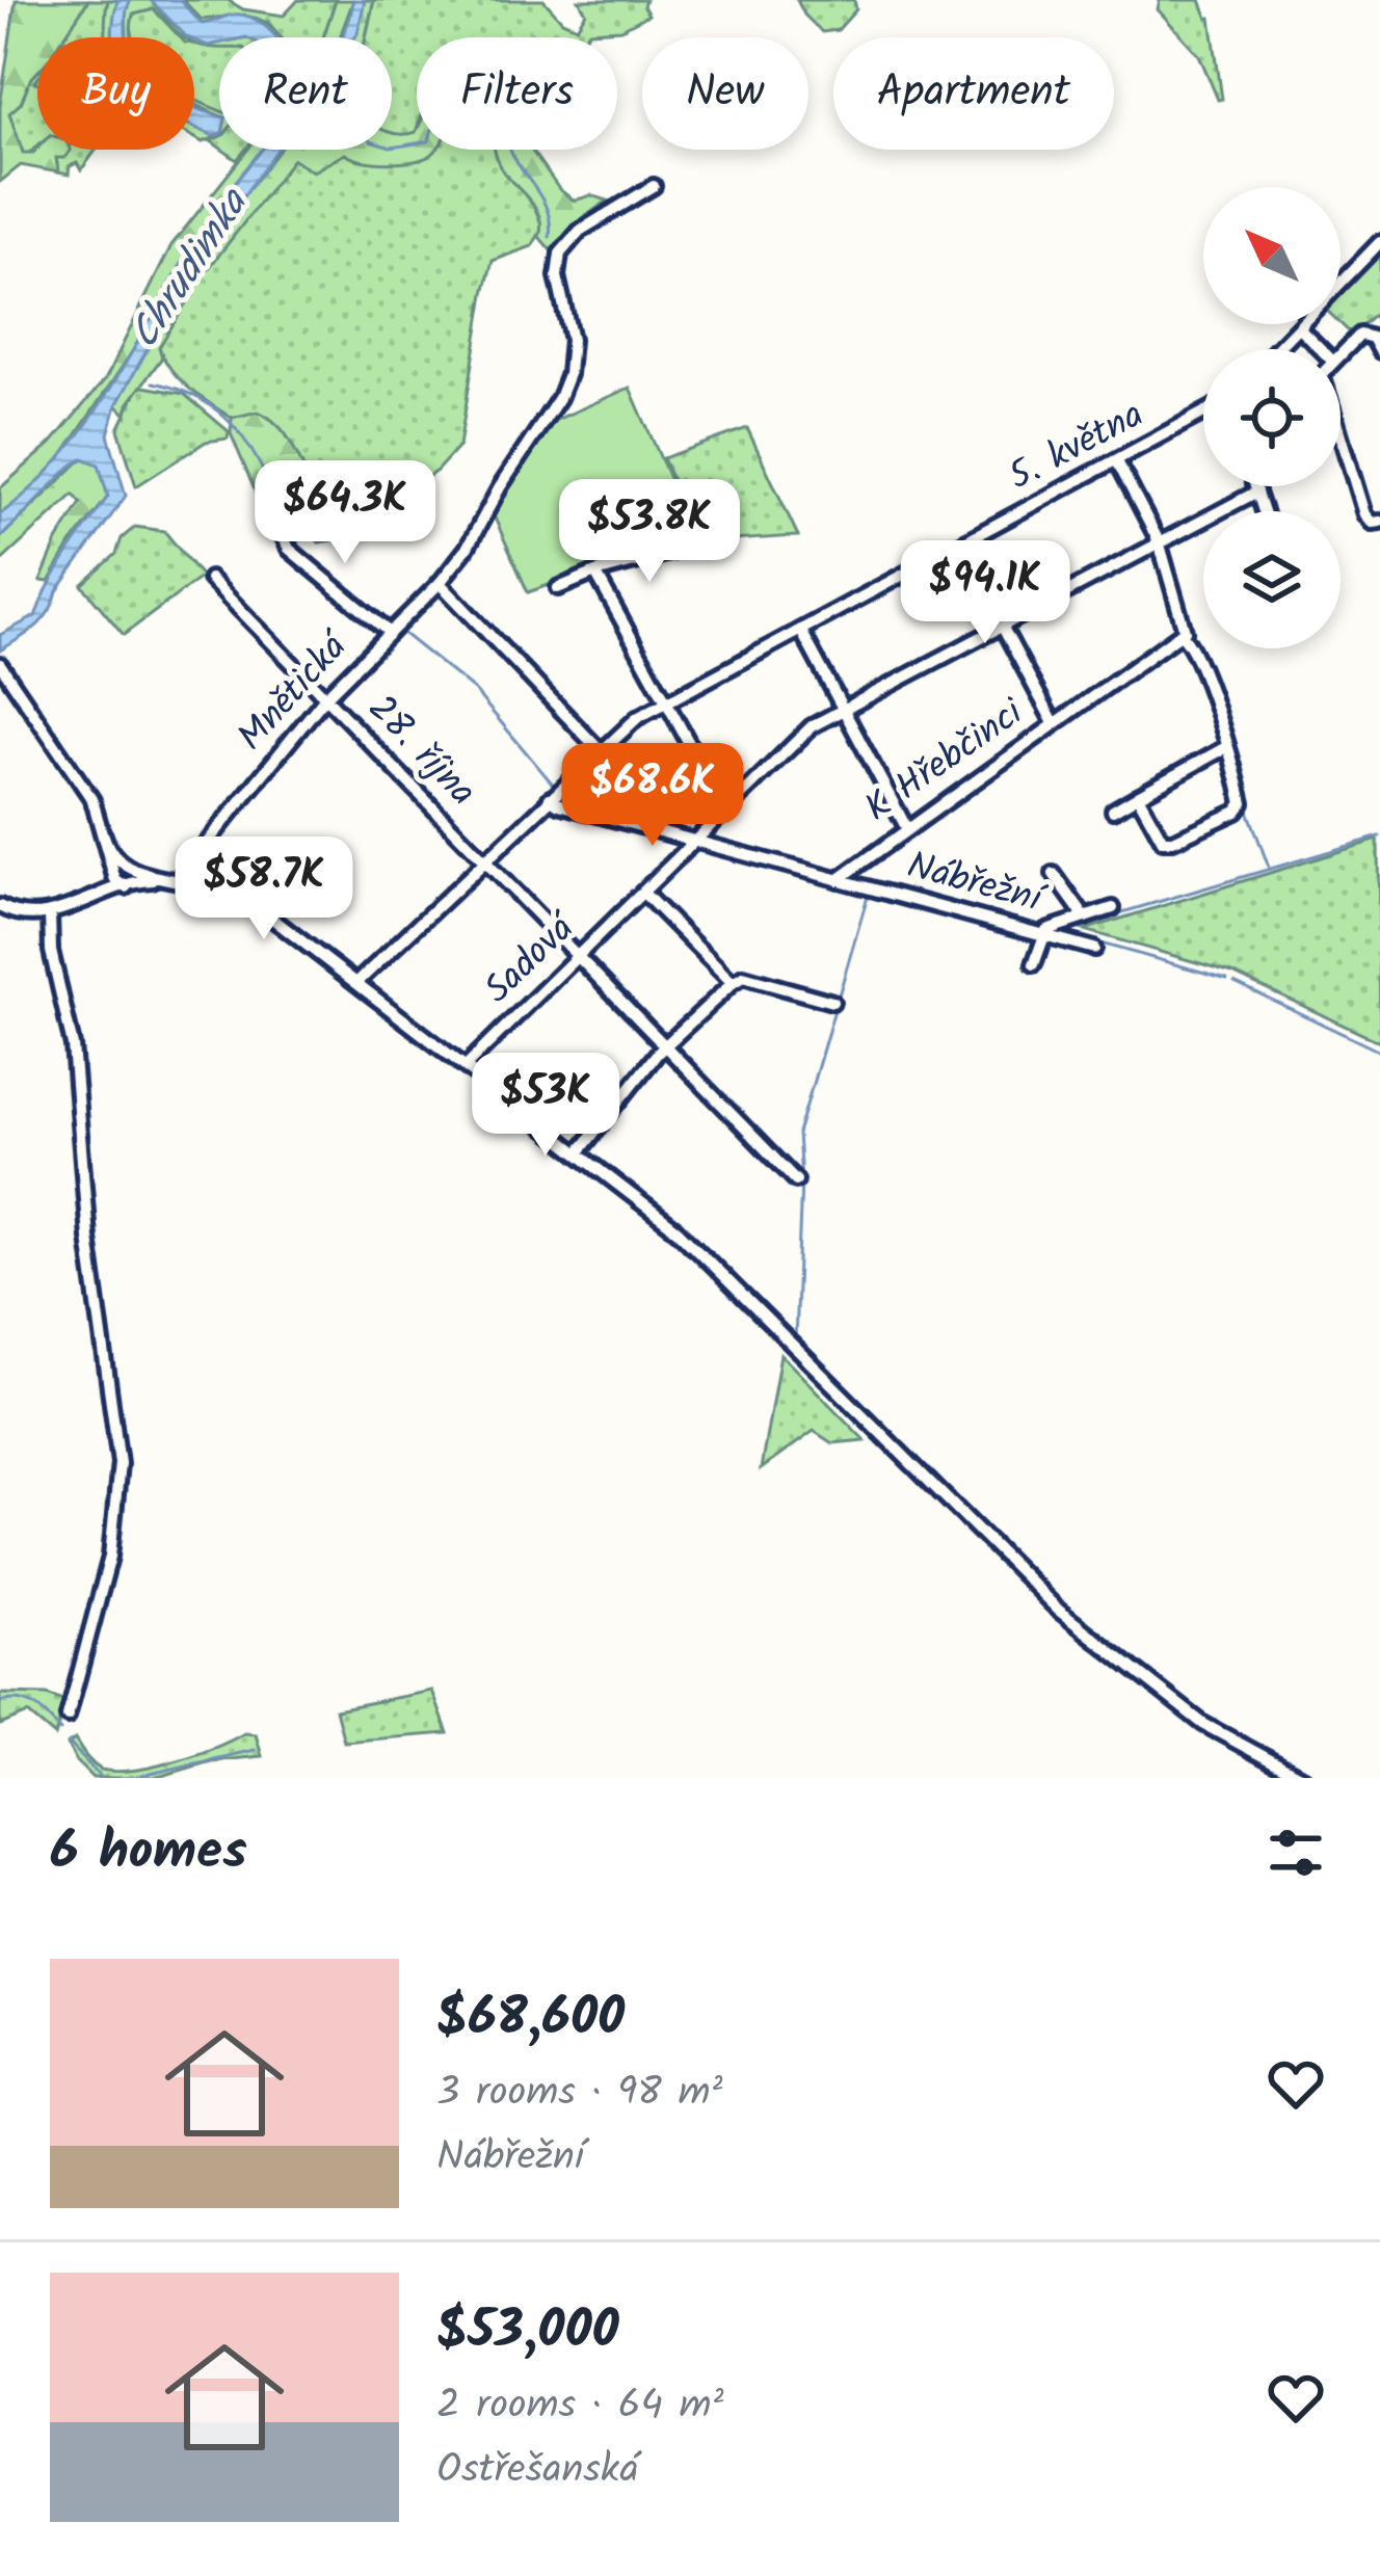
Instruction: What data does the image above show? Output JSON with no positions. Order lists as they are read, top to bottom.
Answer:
{
  "streets": {
    "street": [
      "5. května",
      "Mnětická",
      "28. října",
      "K Hřebčinci",
      "Nábřežní",
      "Sadová"
    ]
  },
  "crossings": [
    ["5. května", "28. října"],
    ["5. května", "Nábřežní"],
    ["Mnětická", "28. října"],
    ["28. října", "Sadová"],
    ["K Hřebčinci", "Nábřežní"],
    ["Nábřežní", "Sadová"]
  ],
  "water": ["Chrudimka"],
  "north": "top left",
  "page": {
    "chip": [
      "Buy",
      "Rent",
      "Filters",
      "New",
      "Apartment"
    ],
    "price": [
      "$64.3K",
      "$53.8K",
      "$94.1K",
      "$68.6K",
      "$58.7K",
      "$53K"
    ],
    "heading": "6 homes",
    "list": [
      {
        "name": "$68,600",
        "note": "3 rooms · 98 m² · Nábřežní"
      },
      {
        "name": "$53,000",
        "note": "2 rooms · 64 m² · Ostřešanská"
      }
    ]
  }
}
